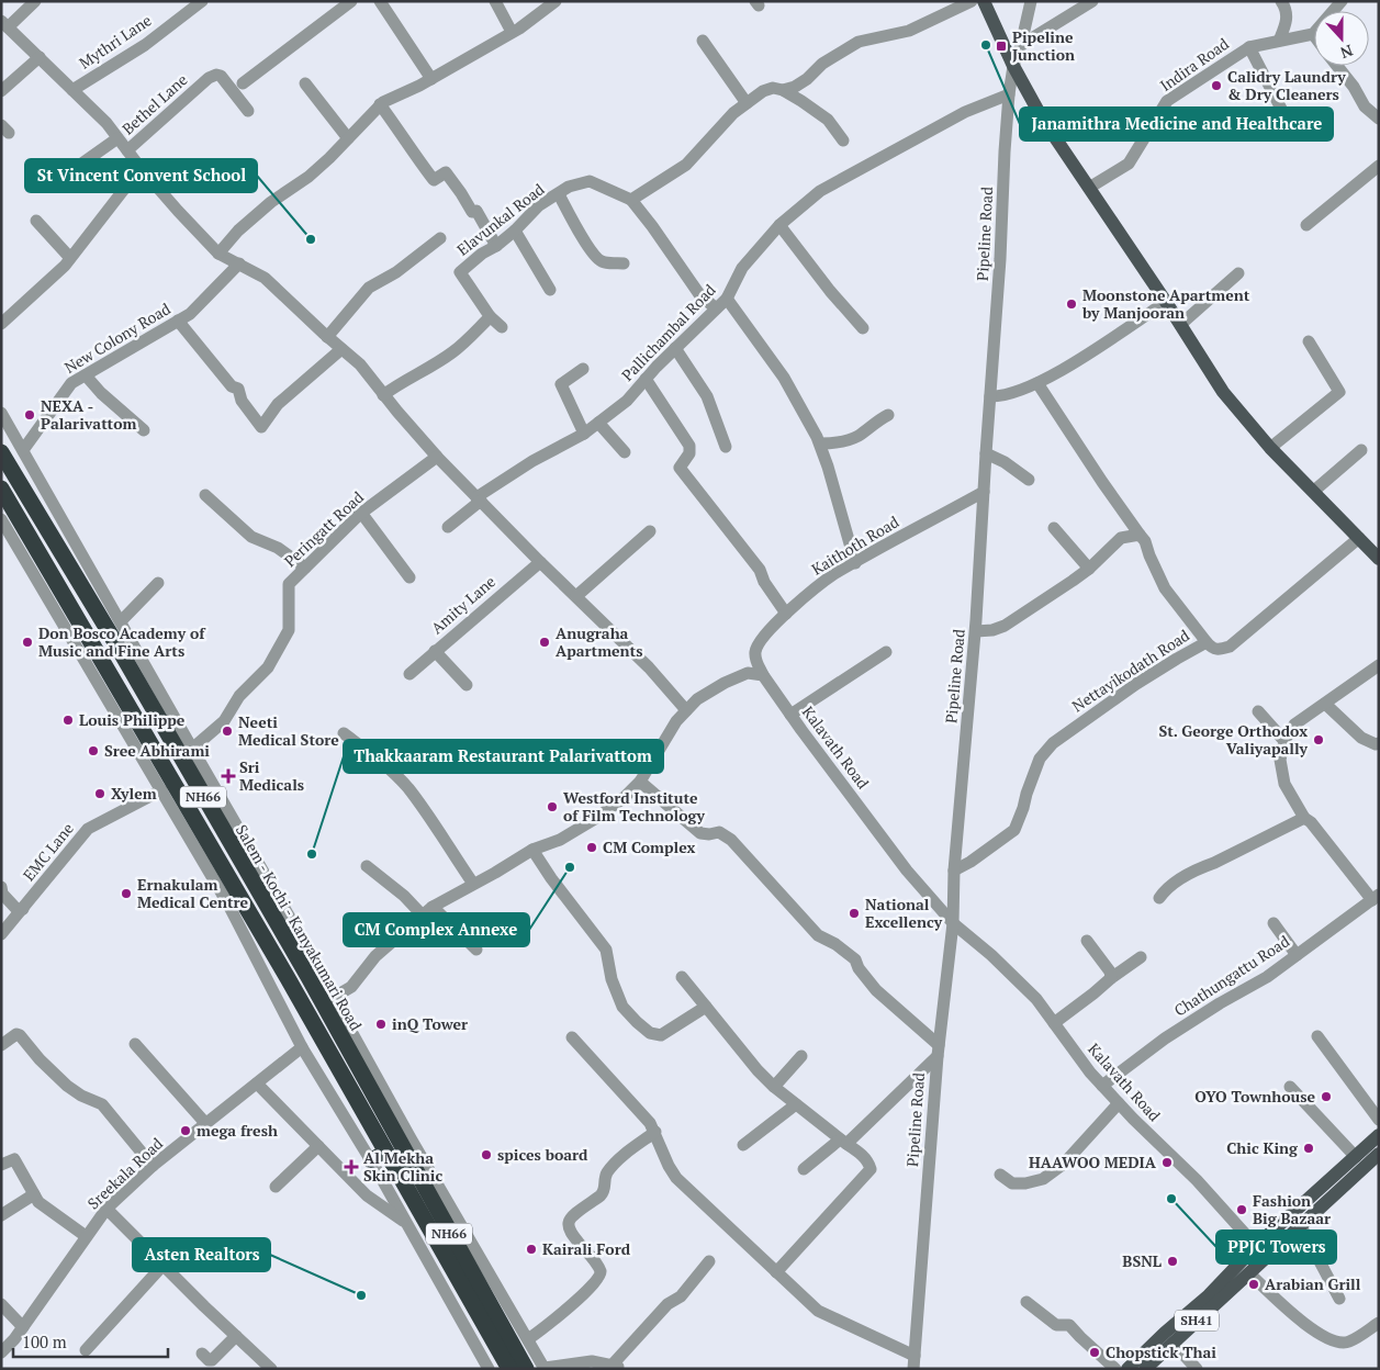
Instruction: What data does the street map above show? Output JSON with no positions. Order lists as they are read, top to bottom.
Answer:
{
  "streets": {
    "highway": ["NH66", "Salem - Kochi - Kanyakumari Road"],
    "main road": ["SH41"],
    "street": [
      "Mythri Lane",
      "Indira Road",
      "Bethel Lane",
      "Elavunkal Road",
      "Pipeline Road",
      "Pallichambal Road",
      "New Colony Road",
      "Peringatt Road",
      "Kaithoth Road",
      "Amity Lane",
      "Nettayikodath Road",
      "Kalavath Road",
      "EMC Lane",
      "Chathungattu Road",
      "Sreekala Road"
    ]
  },
  "crossings": [
    ["Pipeline Road", "Pallichambal Road"],
    ["Pipeline Road", "Kaithoth Road"],
    ["Pipeline Road", "Nettayikodath Road"],
    ["Pipeline Road", "Kalavath Road"],
    ["Kaithoth Road", "Kalavath Road"],
    ["Kalavath Road", "Chathungattu Road"],
    ["Kalavath Road", "SH41"],
    ["EMC Lane", "Salem - Kochi - Kanyakumari Road"]
  ],
  "places": {
    "other": [
      "Janamithra Medicine and Healthcare",
      "Calidry Laundry & Dry Cleaners",
      "St Vincent Convent School",
      "Moonstone Apartment by Manjooran",
      "NEXA - Palarivattom",
      "Don Bosco Academy of Music and Fine Arts",
      "Anugraha Apartments",
      "Louis Philippe",
      "Neeti Medical Store",
      "St. George Orthodox Valiyapally",
      "Sree Abhirami",
      "Xylem",
      "Westford Institute of Film Technology",
      "CM Complex",
      "Thakkaaram Restaurant Palarivattom",
      "CM Complex Annexe",
      "Ernakulam Medical Centre",
      "National Excellency",
      "inQ Tower",
      "OYO Townhouse",
      "mega fresh",
      "Chic King",
      "spices board",
      "HAAWOO MEDIA",
      "PPJC Towers",
      "Fashion Big Bazaar",
      "Kairali Ford",
      "BSNL",
      "Arabian Grill",
      "Asten Realtors",
      "Chopstick Thai"
    ],
    "transit": ["Pipeline Junction"],
    "health": ["Sri Medicals", "Al Mekha Skin Clinic"]
  },
  "scale_bar": "100 m",
  "north": "bottom"
}
